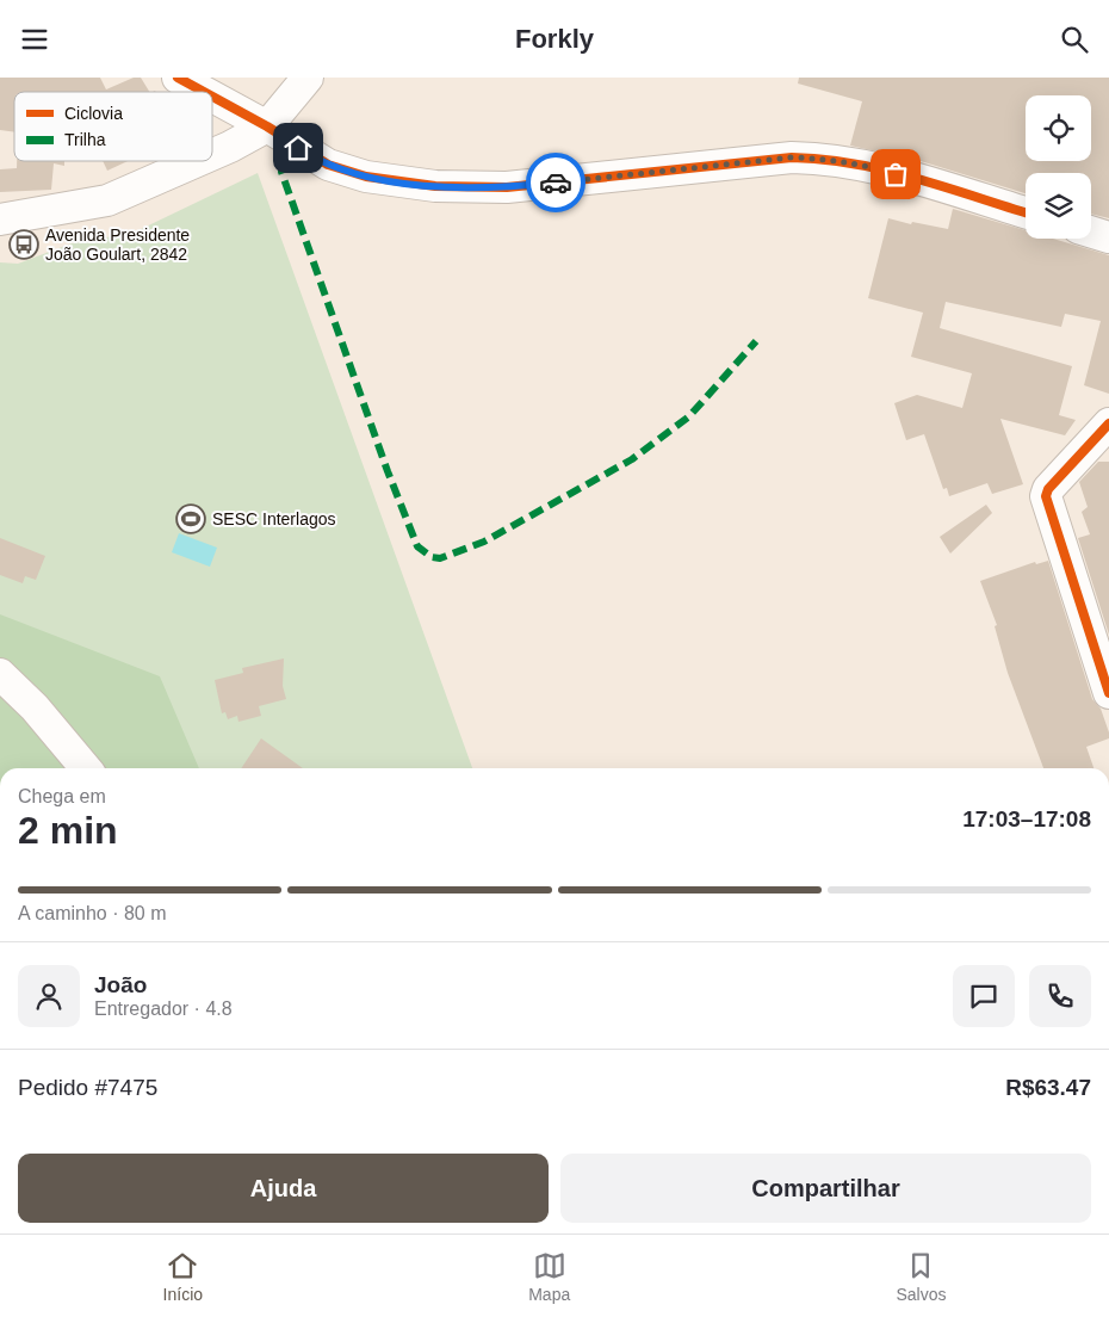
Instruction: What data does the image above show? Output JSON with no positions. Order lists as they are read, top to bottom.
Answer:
{
  "places": {
    "bus stop": ["Avenida Presidente João Goulart, 2842"],
    "sports": ["SESC Interlagos"]
  },
  "legend": ["Ciclovia", "Trilha"],
  "page": {
    "header": "Forkly",
    "heading": ["2 min", "Chega em", "17:03–17:08"],
    "panel": [
      "João",
      "Entregador · 4.8",
      "Pedido #7475",
      "R$63.47"
    ],
    "bar": "A caminho · 80 m",
    "buttons": ["Ajuda", "Compartilhar"],
    "tabs": ["Início", "Mapa", "Salvos"]
  }
}
